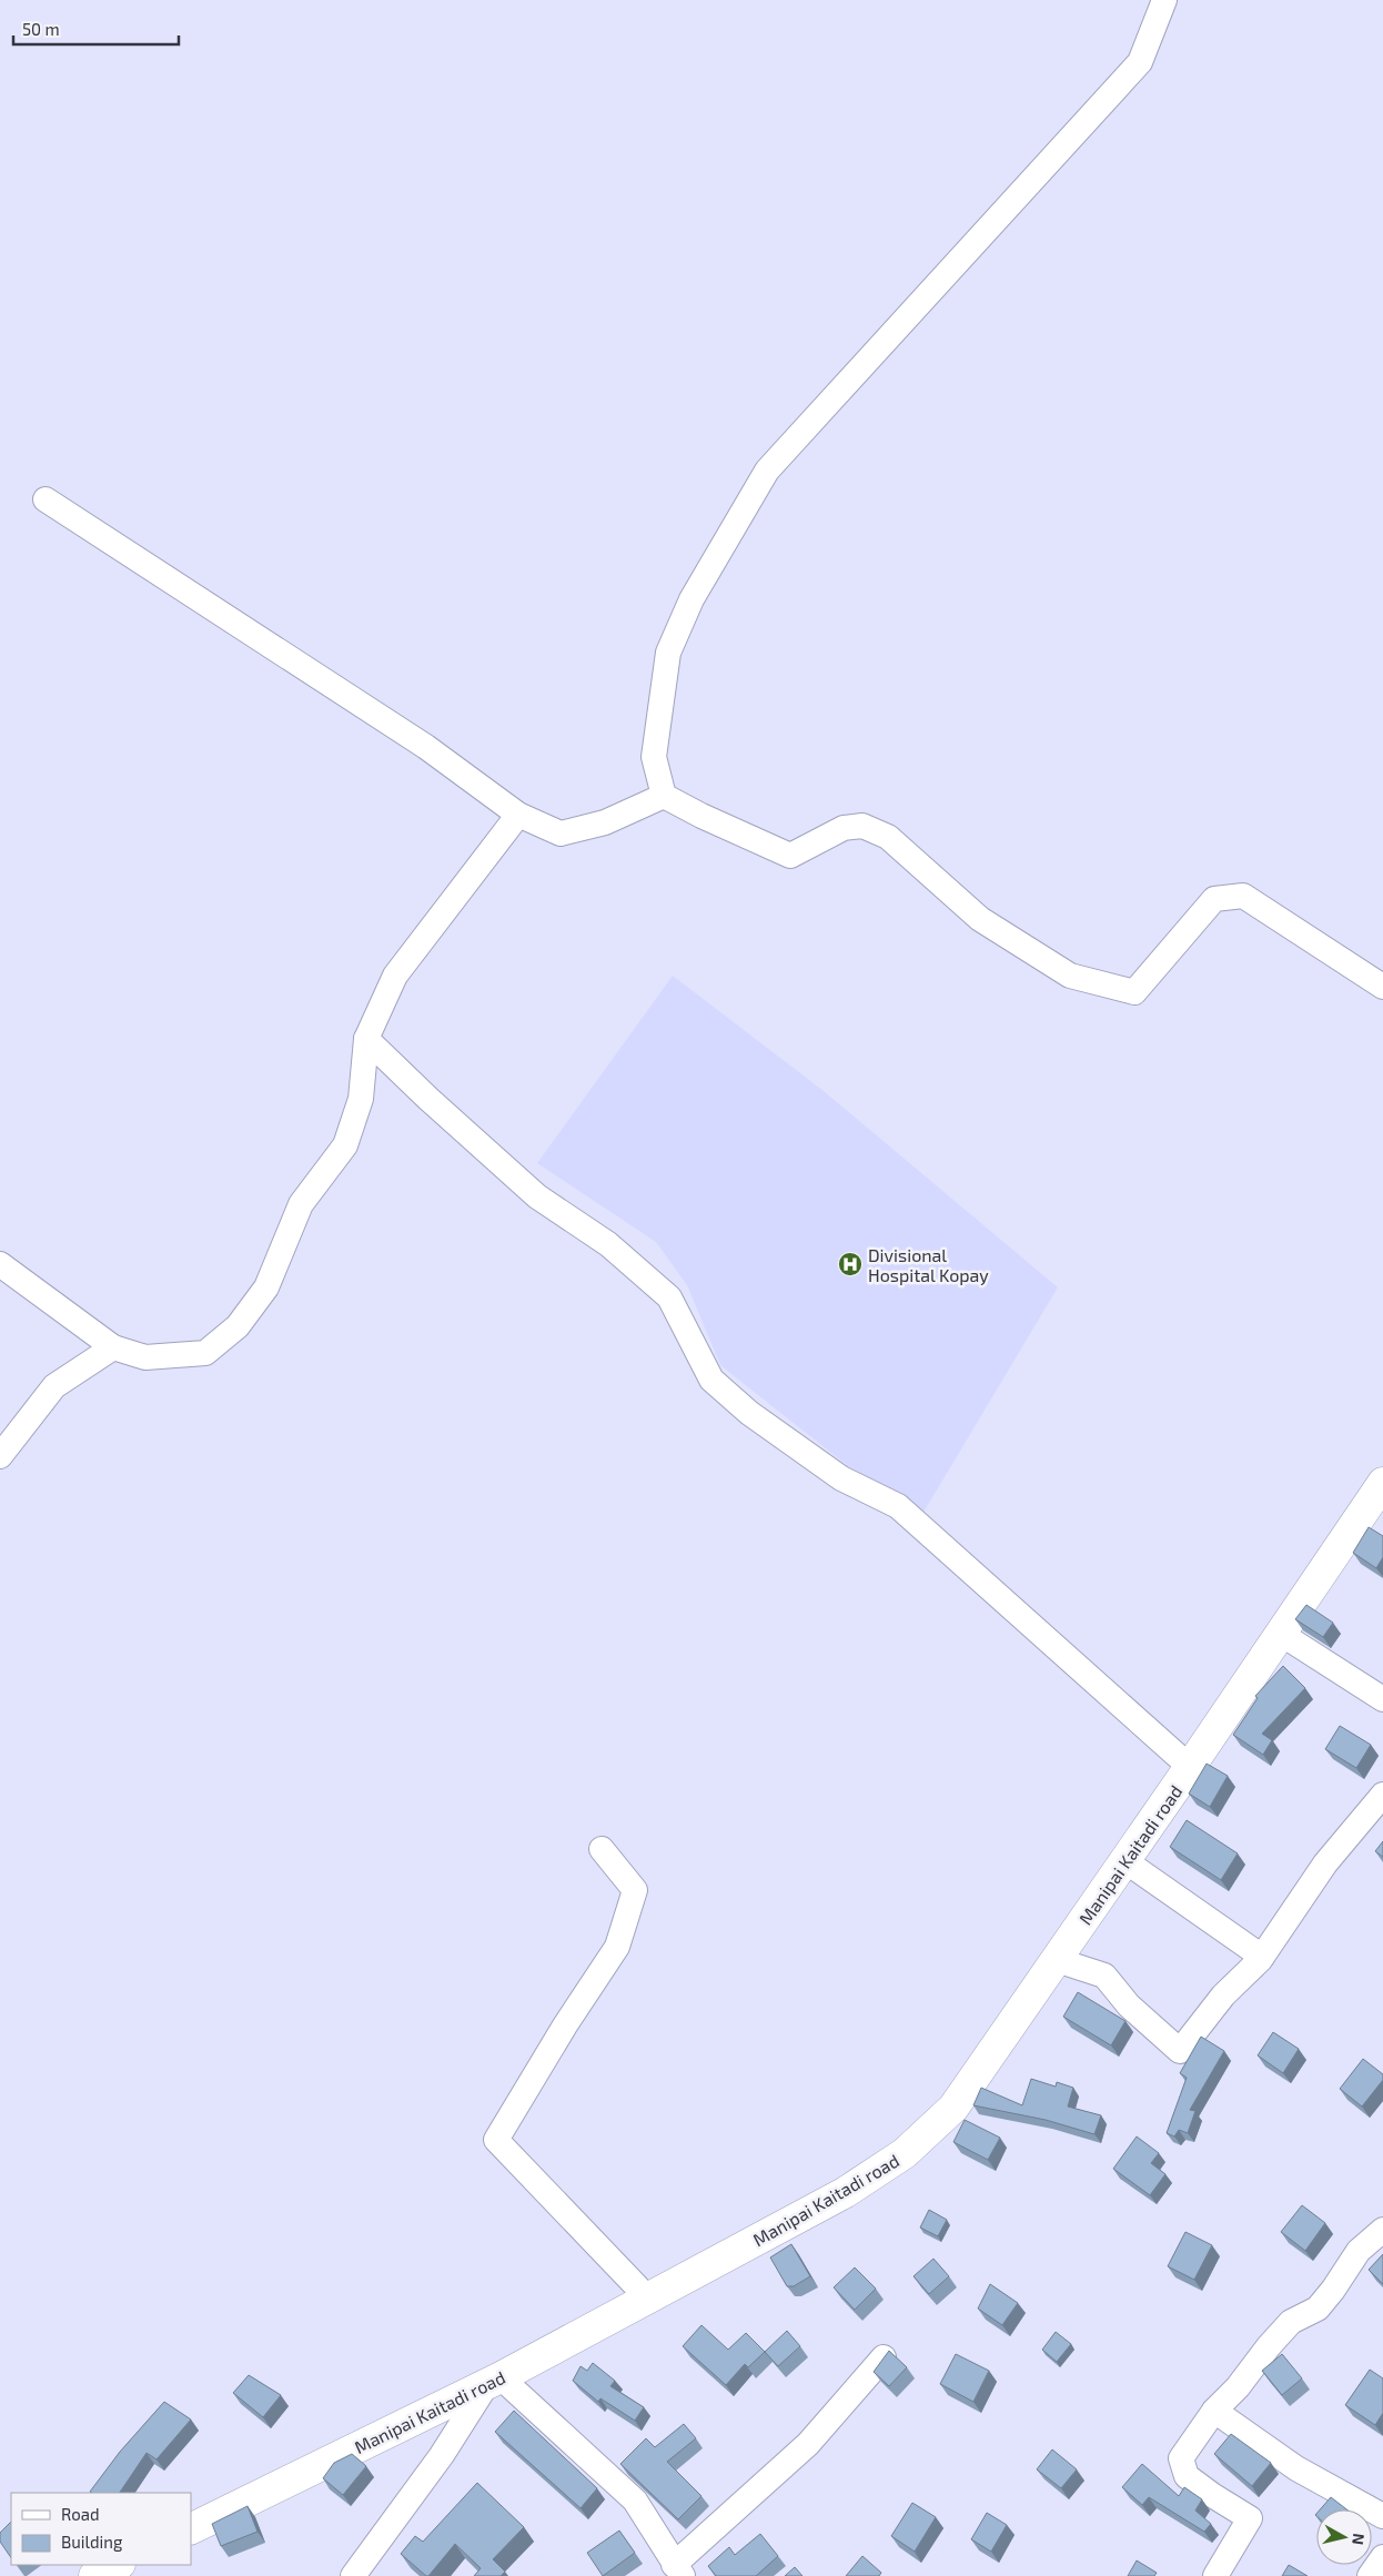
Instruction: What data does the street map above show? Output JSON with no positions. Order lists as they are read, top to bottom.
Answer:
{
  "streets": {
    "main road": ["Manipai Kaitadi road"]
  },
  "places": {
    "hospital": ["Divisional Hospital Kopay"]
  },
  "legend": ["Road", "Building"],
  "scale_bar": "50 m",
  "north": "right"
}
